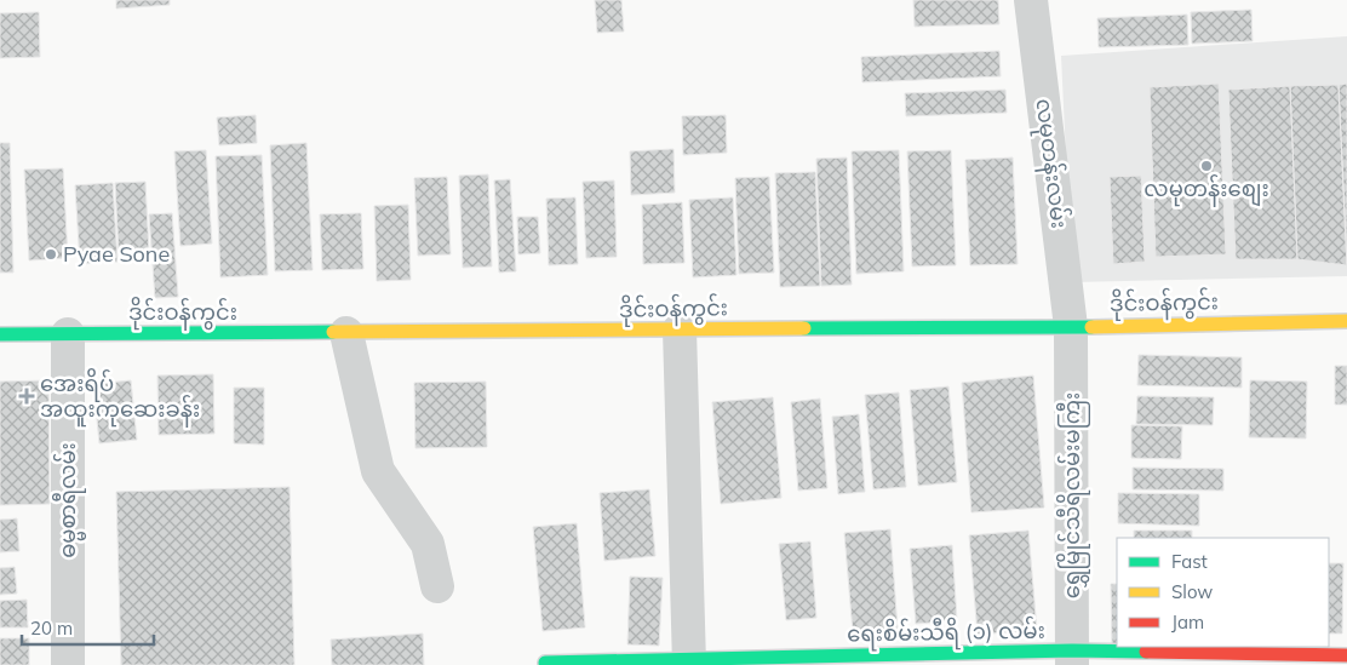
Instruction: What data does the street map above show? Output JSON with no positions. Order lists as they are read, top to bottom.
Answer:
{
  "streets": {
    "street": [
      "လမုတန်းလမ်း",
      "ဒိုင်းဝန်ကွင်း",
      "ရွှေမြိုင်သီရိလမ်းမကြီး",
      "ဓမ္မစာရီလမ်း",
      "ရေးစိမ်းသီရိ (၁) လမ်း"
    ]
  },
  "crossings": [
    ["လမုတန်းလမ်း", "ဒိုင်းဝန်ကွင်း"],
    ["လမုတန်းလမ်း", "ရွှေမြိုင်သီရိလမ်းမကြီး"],
    ["ဒိုင်းဝန်ကွင်း", "ရွှေမြိုင်သီရိလမ်းမကြီး"],
    ["ဒိုင်းဝန်ကွင်း", "ဓမ္မစာရီလမ်း"],
    ["ရွှေမြိုင်သီရိလမ်းမကြီး", "ရေးစိမ်းသီရိ (၁) လမ်း"]
  ],
  "places": {
    "other": ["လမုတန်းစျေး", "Pyae Sone"],
    "health": ["အေးရိပ် အထူးကုဆေးခန်း"]
  },
  "legend": ["Fast", "Slow", "Jam"],
  "scale_bar": "20 m"
}
